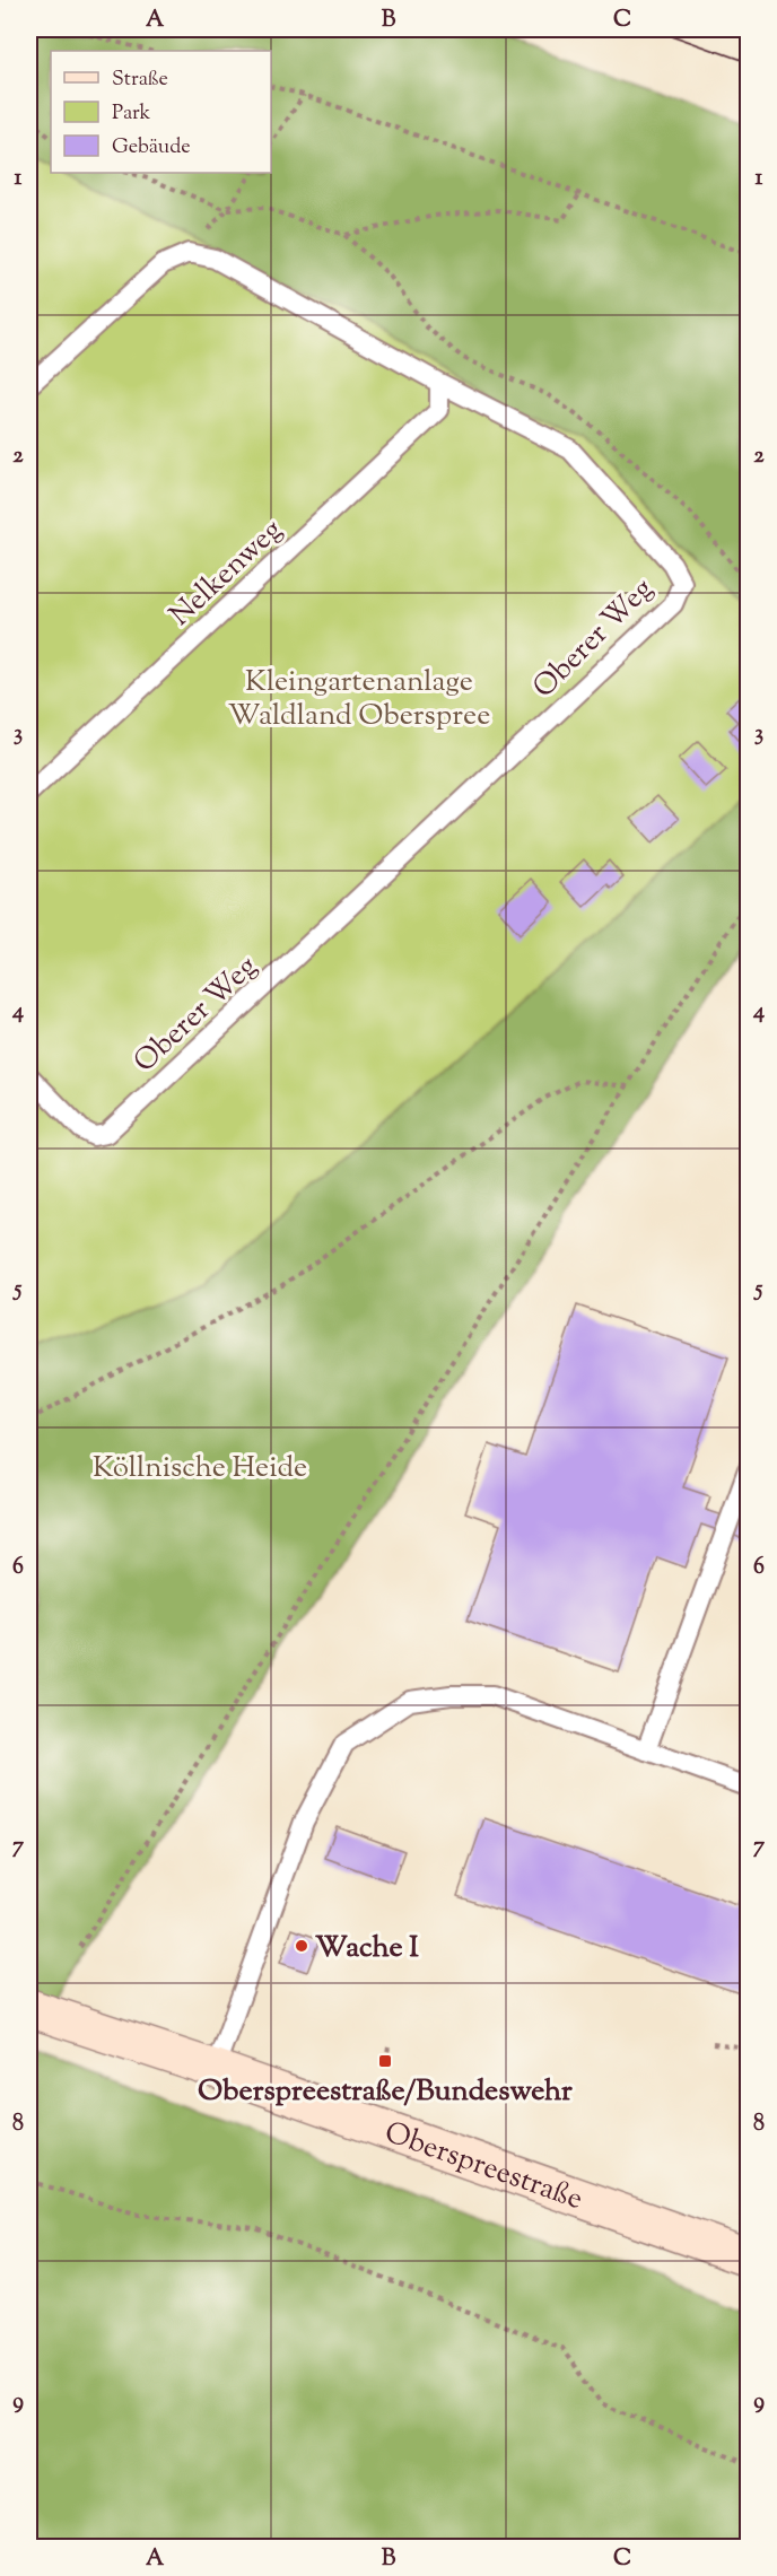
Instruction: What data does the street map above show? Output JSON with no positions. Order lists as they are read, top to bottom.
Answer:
{
  "streets": {
    "main road": ["Oberspreestraße"],
    "lane": ["Nelkenweg", "Oberer Weg"]
  },
  "crossings": [
    ["Nelkenweg", "Oberer Weg"]
  ],
  "parks": ["Kleingartenanlage Waldland Oberspree", "Köllnische Heide"],
  "places": {
    "other": ["Wache I"],
    "transit": ["Oberspreestraße/Bundeswehr"]
  },
  "legend": ["Straße", "Park", "Gebäude"],
  "grid": {
    "columns": ["A", "B", "C"],
    "rows": [
      "1",
      "2",
      "3",
      "4",
      "5",
      "6",
      "7",
      "8",
      "9"
    ]
  }
}
